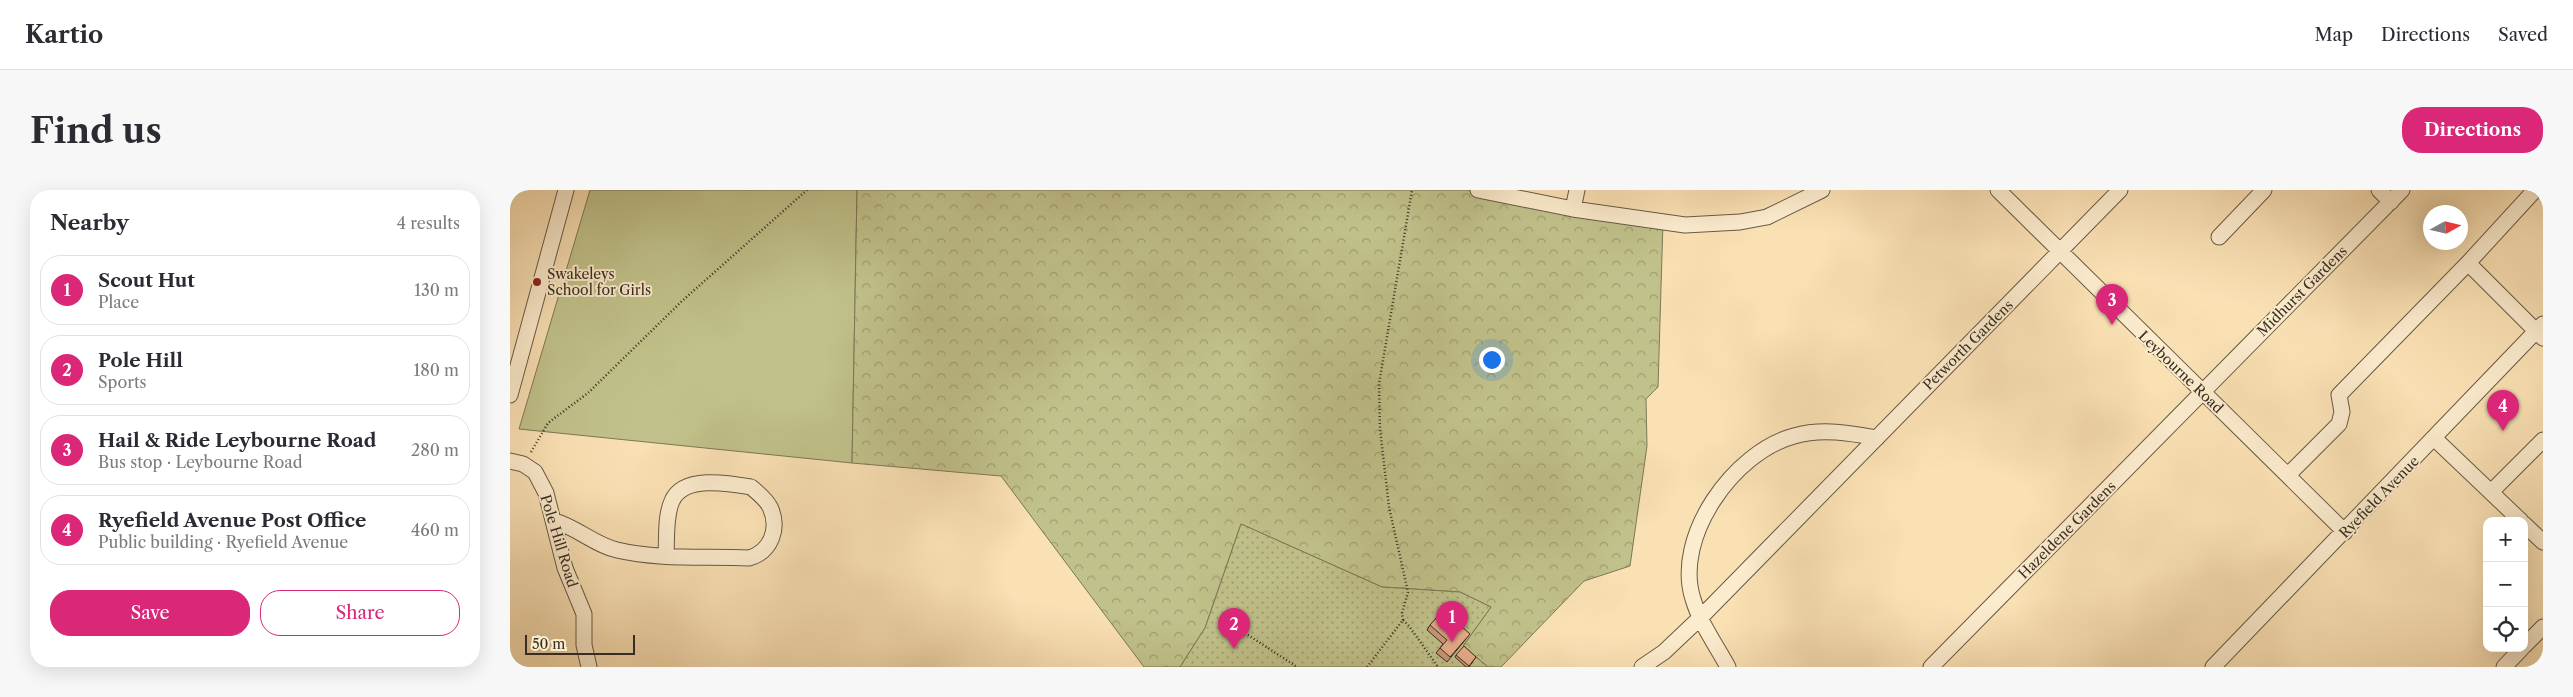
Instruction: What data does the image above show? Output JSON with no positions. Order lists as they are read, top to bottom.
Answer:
{
  "streets": {
    "street": [
      "Midhurst Gardens",
      "Petworth Gardens",
      "Leybourne Road",
      "Ryefield Avenue",
      "Hazeldene Gardens",
      "Pole Hill Road"
    ]
  },
  "crossings": [
    ["Midhurst Gardens", "Leybourne Road"],
    ["Midhurst Gardens", "Hazeldene Gardens"],
    ["Petworth Gardens", "Leybourne Road"],
    ["Leybourne Road", "Ryefield Avenue"],
    ["Leybourne Road", "Hazeldene Gardens"]
  ],
  "places": ["Swakeleys School for Girls"],
  "scale_bar": "50 m",
  "north": "right",
  "page": {
    "header": "Kartio",
    "nav": ["Map", "Directions", "Saved"],
    "buttons": [
      "Directions",
      ["Save", "Share"]
    ],
    "title": "Find us",
    "heading": ["Nearby", "4 results"],
    "list": [
      {
        "mark": "1",
        "name": "Scout Hut",
        "note": "Place",
        "value": "130 m"
      },
      {
        "mark": "2",
        "name": "Pole Hill",
        "note": "Sports",
        "value": "180 m"
      },
      {
        "mark": "3",
        "name": "Hail & Ride Leybourne Road",
        "note": "Bus stop · Leybourne Road",
        "value": "280 m"
      },
      {
        "mark": "4",
        "name": "Ryefield Avenue Post Office",
        "note": "Public building · Ryefield Avenue",
        "value": "460 m"
      }
    ],
    "pins": [
      "3",
      "4",
      "1",
      "2"
    ],
    "map_buttons": ["+", "−"],
    "scale": "50 m"
  }
}
